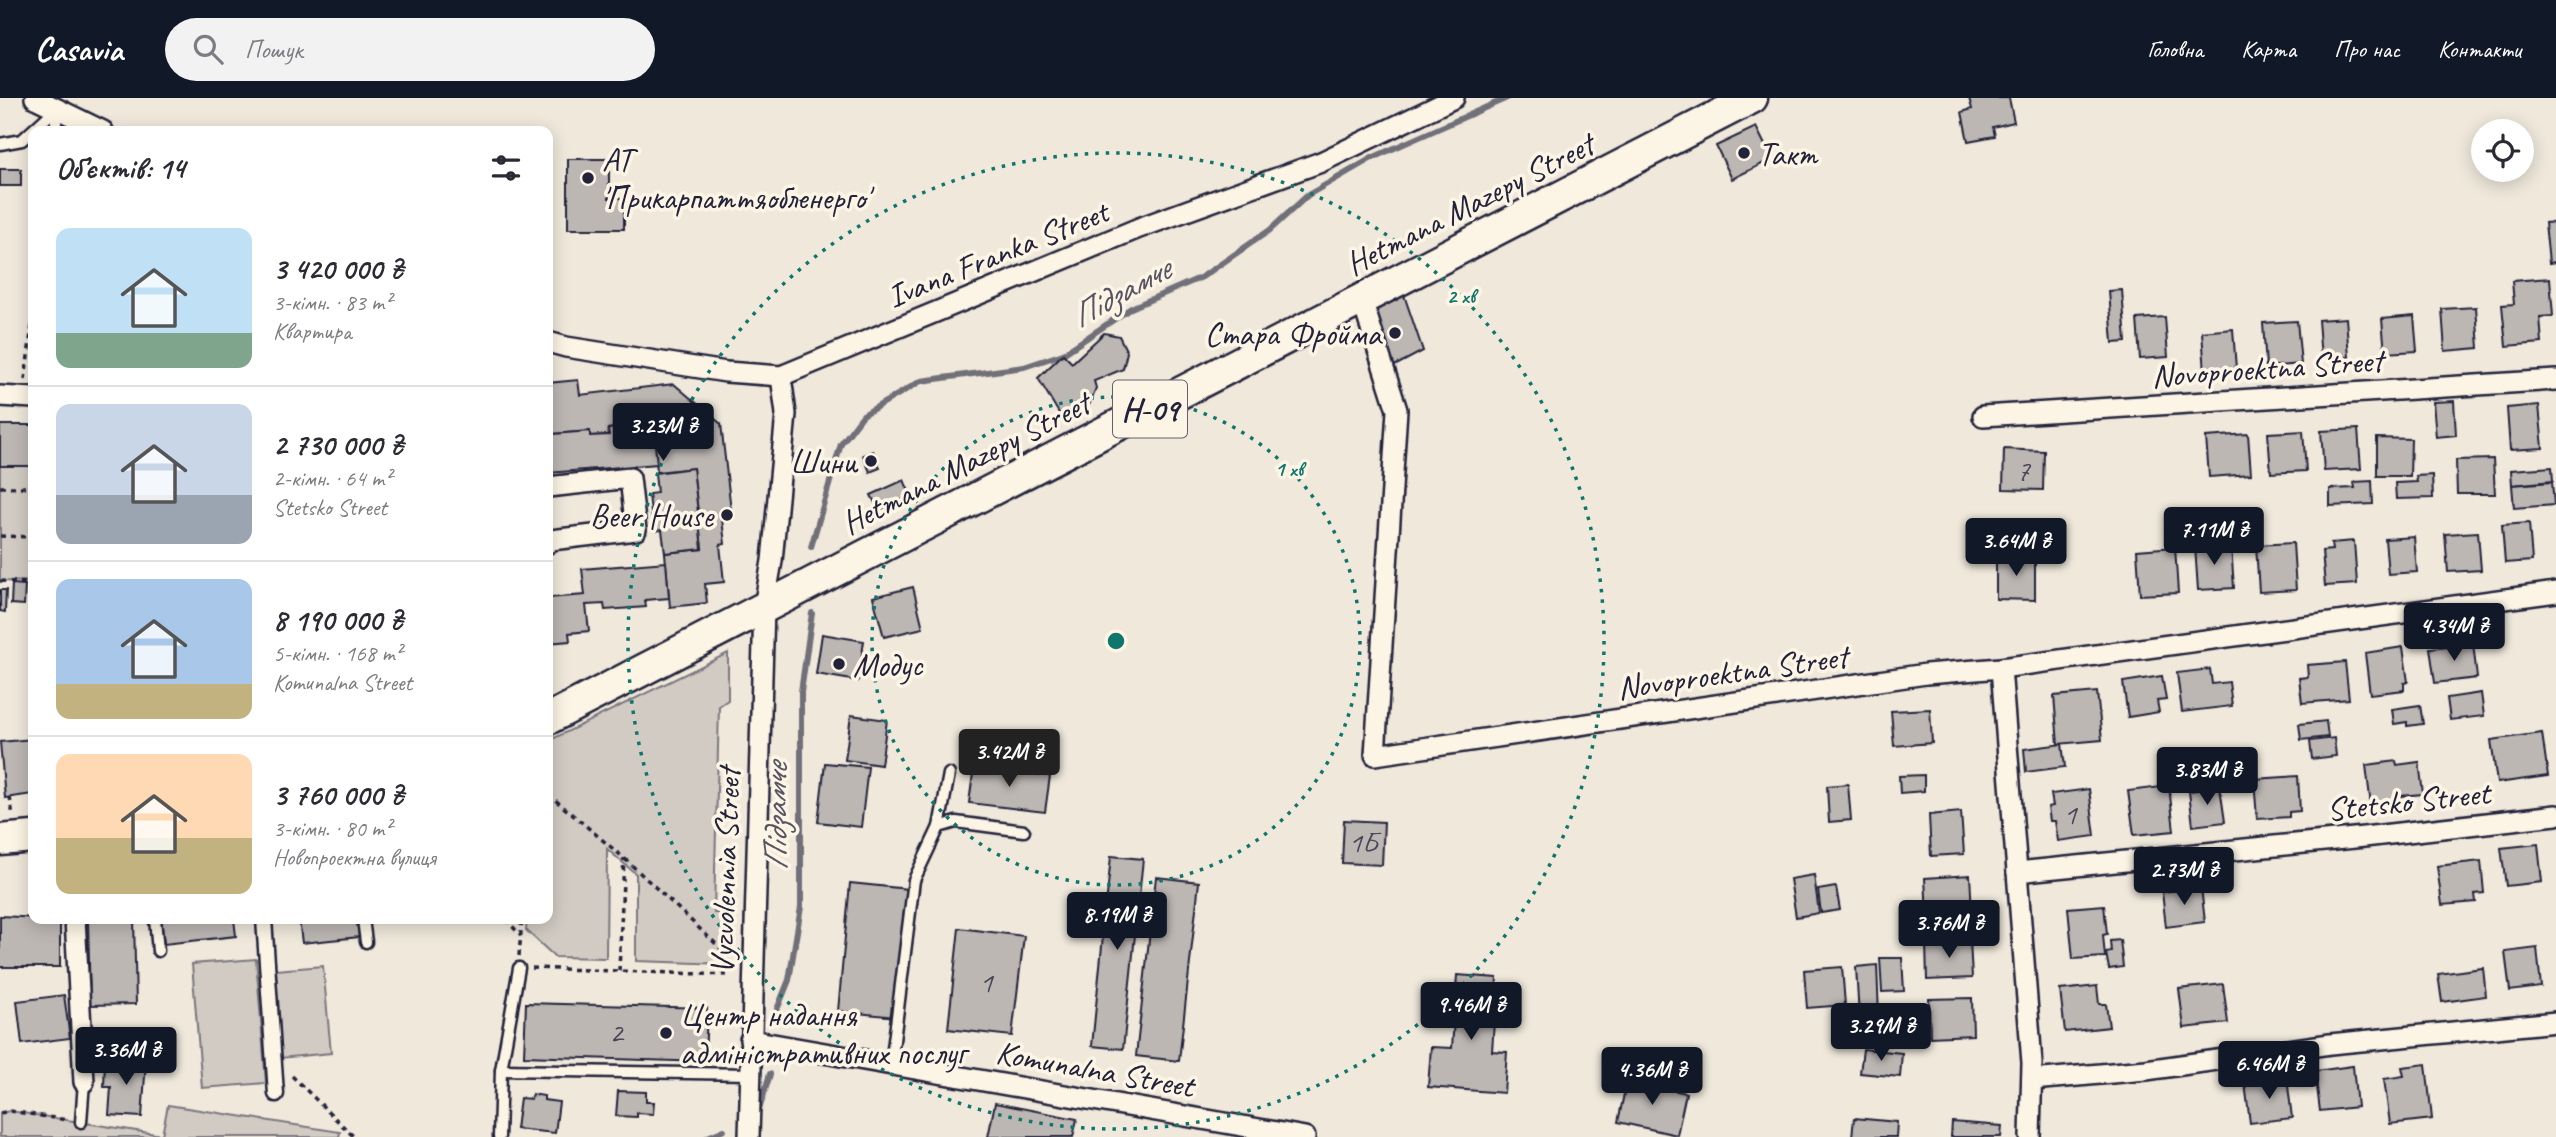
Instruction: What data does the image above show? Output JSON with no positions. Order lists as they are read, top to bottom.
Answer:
{
  "streets": {
    "main road": ["Hetmana Mazepy Street", "Н-09"],
    "street": [
      "Ivana Franka Street",
      "Novoproektna Street",
      "Stetsko Street",
      "Vyzvolennia Street",
      "Komunalna Street"
    ]
  },
  "crossings": [
    ["Hetmana Mazepy Street", "Novoproektna Street"],
    ["Hetmana Mazepy Street", "Vyzvolennia Street"],
    ["Ivana Franka Street", "Vyzvolennia Street"],
    ["Vyzvolennia Street", "Komunalna Street"]
  ],
  "water": ["Підзамче"],
  "places": [
    "Такт",
    "АТ 'Прикарпаттяобленерго'",
    "Стара Фройма",
    "Шини",
    "Beer House",
    "Модус",
    "Центр надання адміністративних послуг"
  ],
  "house_numbers": [
    "7",
    "1",
    "1Б",
    "1",
    "2"
  ],
  "page": {
    "header": "Casavia",
    "search": "Пошук",
    "nav": [
      "Головна",
      "Карта",
      "Про нас",
      "Контакти"
    ],
    "heading": "Об’єктів: 14",
    "list": [
      {
        "name": "3 420 000 ₴",
        "note": "3-кімн. · 83 m² · Квартира"
      },
      {
        "name": "2 730 000 ₴",
        "note": "2-кімн. · 64 m² · Stetsko Street"
      },
      {
        "name": "8 190 000 ₴",
        "note": "5-кімн. · 168 m² · Komunalna Street"
      },
      {
        "name": "3 760 000 ₴",
        "note": "3-кімн. · 80 m² · Новопроектна вулиця"
      }
    ],
    "price": [
      "3.23M ₴",
      "7.11M ₴",
      "3.64M ₴",
      "4.34M ₴",
      "3.42M ₴",
      "3.83M ₴",
      "2.73M ₴",
      "8.19M ₴",
      "3.76M ₴",
      "9.46M ₴",
      "3.29M ₴",
      "3.36M ₴",
      "6.46M ₴",
      "4.36M ₴"
    ]
  },
  "rings": ["2 хв", "1 хв"]
}
